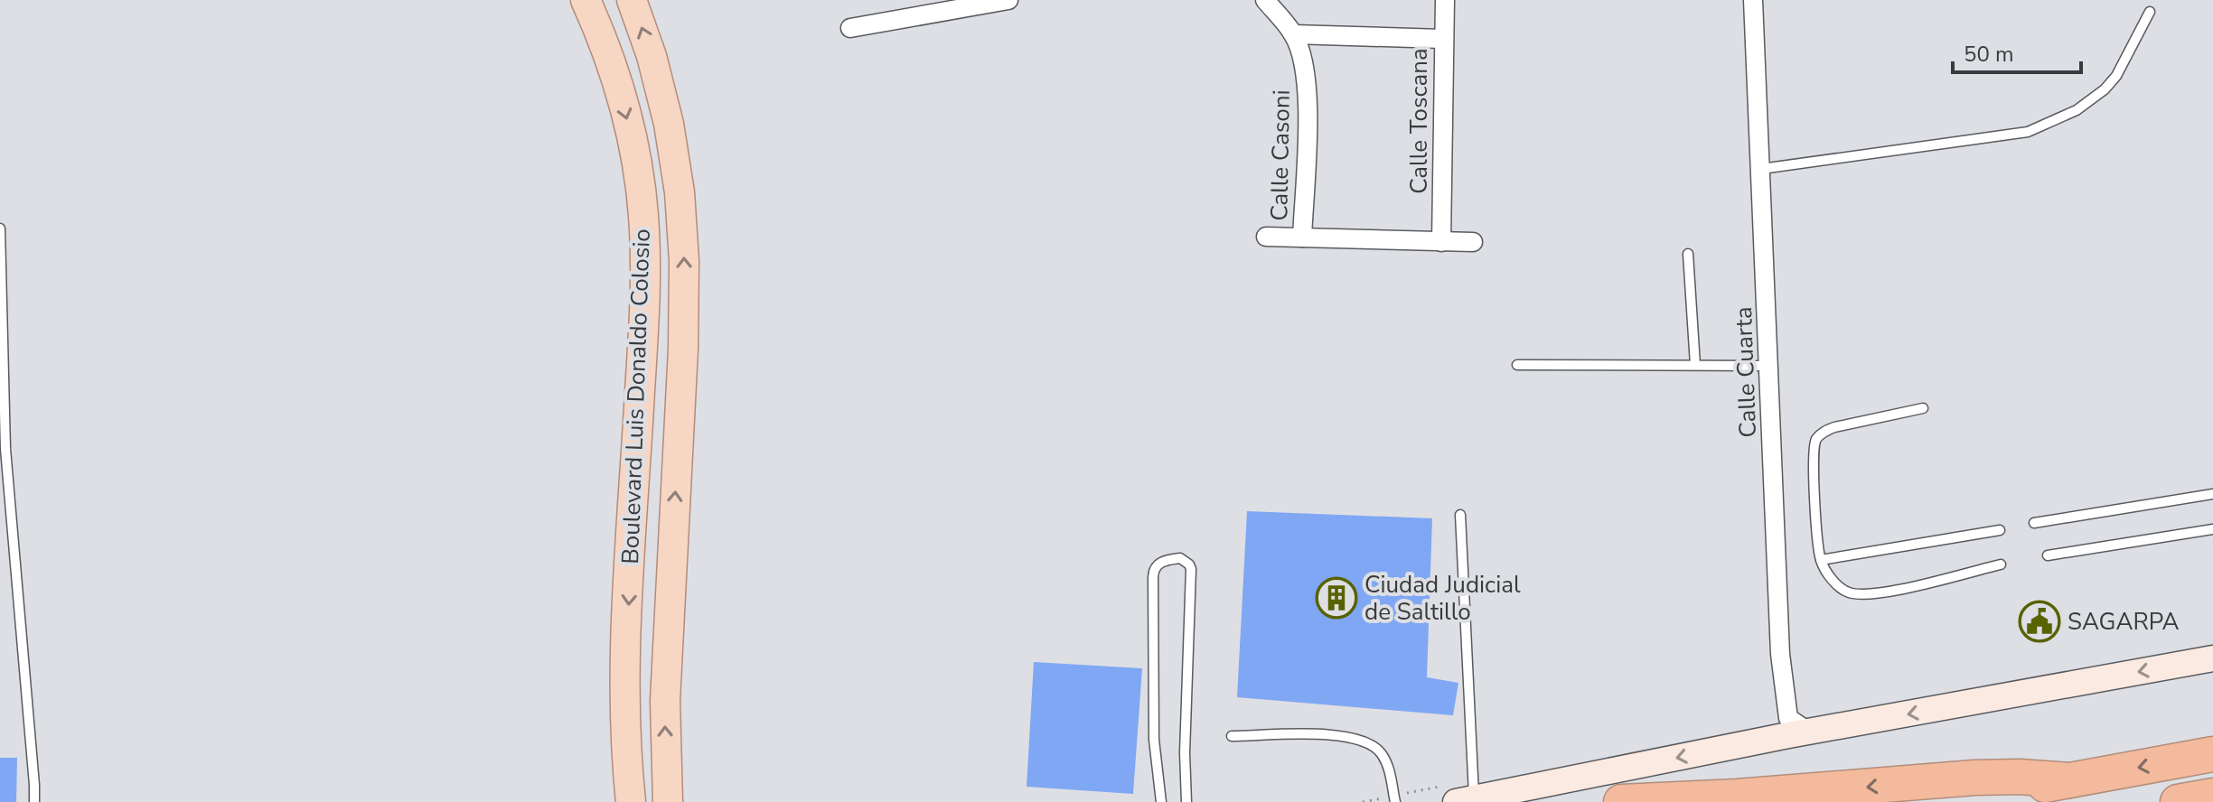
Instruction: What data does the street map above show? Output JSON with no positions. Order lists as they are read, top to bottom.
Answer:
{
  "streets": {
    "main road": ["Boulevard Luis Donaldo Colosio"],
    "street": ["Calle Toscana", "Calle Casoni", "Calle Cuarta"]
  },
  "places": {
    "building": ["Ciudad Judicial de Saltillo"],
    "public building": ["SAGARPA"]
  },
  "scale_bar": "50 m"
}
